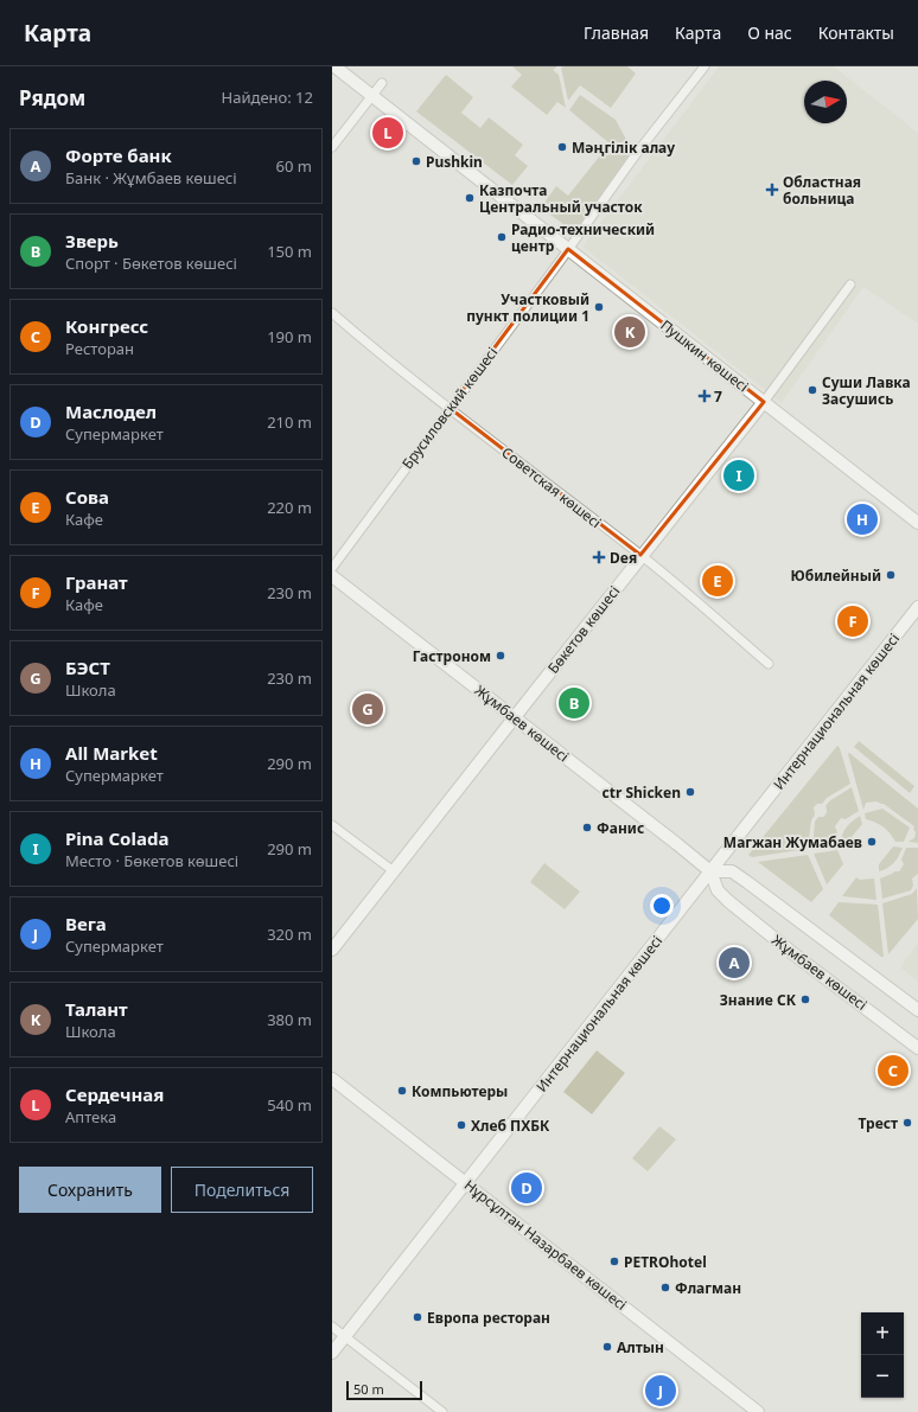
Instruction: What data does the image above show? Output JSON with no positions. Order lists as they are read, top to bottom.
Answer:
{
  "streets": {
    "main road": [
      "Пушкин көшесі",
      "Бөкетов көшесі",
      "Интернациональная көшесі",
      "Жұмбаев көшесі",
      "Нұрсұлтан Назарбаев көшесі"
    ],
    "street": ["Брусиловский көшесі", "Советская көшесі"]
  },
  "crossings": [
    ["Пушкин көшесі", "Брусиловский көшесі"],
    ["Пушкин көшесі", "Бөкетов көшесі"],
    ["Брусиловский көшесі", "Советская көшесі"],
    ["Советская көшесі", "Бөкетов көшесі"],
    ["Бөкетов көшесі", "Жұмбаев көшесі"],
    ["Интернациональная көшесі", "Жұмбаев көшесі"],
    ["Интернациональная көшесі", "Нұрсұлтан Назарбаев көшесі"]
  ],
  "places": {
    "other": [
      "Мәңгілік алау",
      "Pushkin",
      "Казпочта Центральный участок",
      "Радио-технический центр",
      "Участковый пункт полиции 1",
      "Суши Лавка Засушись",
      "Юбилейный",
      "Гастроном",
      "ctr Shicken",
      "Фанис",
      "Магжан Жумабаев",
      "Знание СК",
      "Компьютеры",
      "Трест",
      "Хлеб ПХБК",
      "PETROhotel",
      "Флагман",
      "Европа ресторан",
      "Алтын"
    ],
    "health": ["Областная больница", "7", "Deя"]
  },
  "scale_bar": "50 m",
  "north": "right",
  "page": {
    "header": "Карта",
    "nav": [
      "Главная",
      "Карта",
      "О нас",
      "Контакты"
    ],
    "heading": ["Рядом", "Найдено: 12"],
    "pins": [
      "L",
      "K",
      "I",
      "H",
      "E",
      "F",
      "B",
      "G",
      "A",
      "C",
      "D",
      "J"
    ],
    "list": [
      {
        "mark": "A",
        "name": "Форте банк",
        "note": "Банк · Жұмбаев көшесі",
        "value": "60 m"
      },
      {
        "mark": "B",
        "name": "Зверь",
        "note": "Спорт · Бөкетов көшесі",
        "value": "150 m"
      },
      {
        "mark": "C",
        "name": "Конгресс",
        "note": "Ресторан",
        "value": "190 m"
      },
      {
        "mark": "D",
        "name": "Маслодел",
        "note": "Супермаркет",
        "value": "210 m"
      },
      {
        "mark": "E",
        "name": "Сова",
        "note": "Кафе",
        "value": "220 m"
      },
      {
        "mark": "F",
        "name": "Гранат",
        "note": "Кафе",
        "value": "230 m"
      },
      {
        "mark": "G",
        "name": "БЭСТ",
        "note": "Школа",
        "value": "230 m"
      },
      {
        "mark": "H",
        "name": "All Market",
        "note": "Супермаркет",
        "value": "290 m"
      },
      {
        "mark": "I",
        "name": "Pina Colada",
        "note": "Место · Бөкетов көшесі",
        "value": "290 m"
      },
      {
        "mark": "J",
        "name": "Вега",
        "note": "Супермаркет",
        "value": "320 m"
      },
      {
        "mark": "K",
        "name": "Талант",
        "note": "Школа",
        "value": "380 m"
      },
      {
        "mark": "L",
        "name": "Сердечная",
        "note": "Аптека",
        "value": "540 m"
      }
    ],
    "buttons": ["Сохранить", "Поделиться"],
    "map_buttons": ["+", "−"],
    "scale": "50 m"
  }
}
